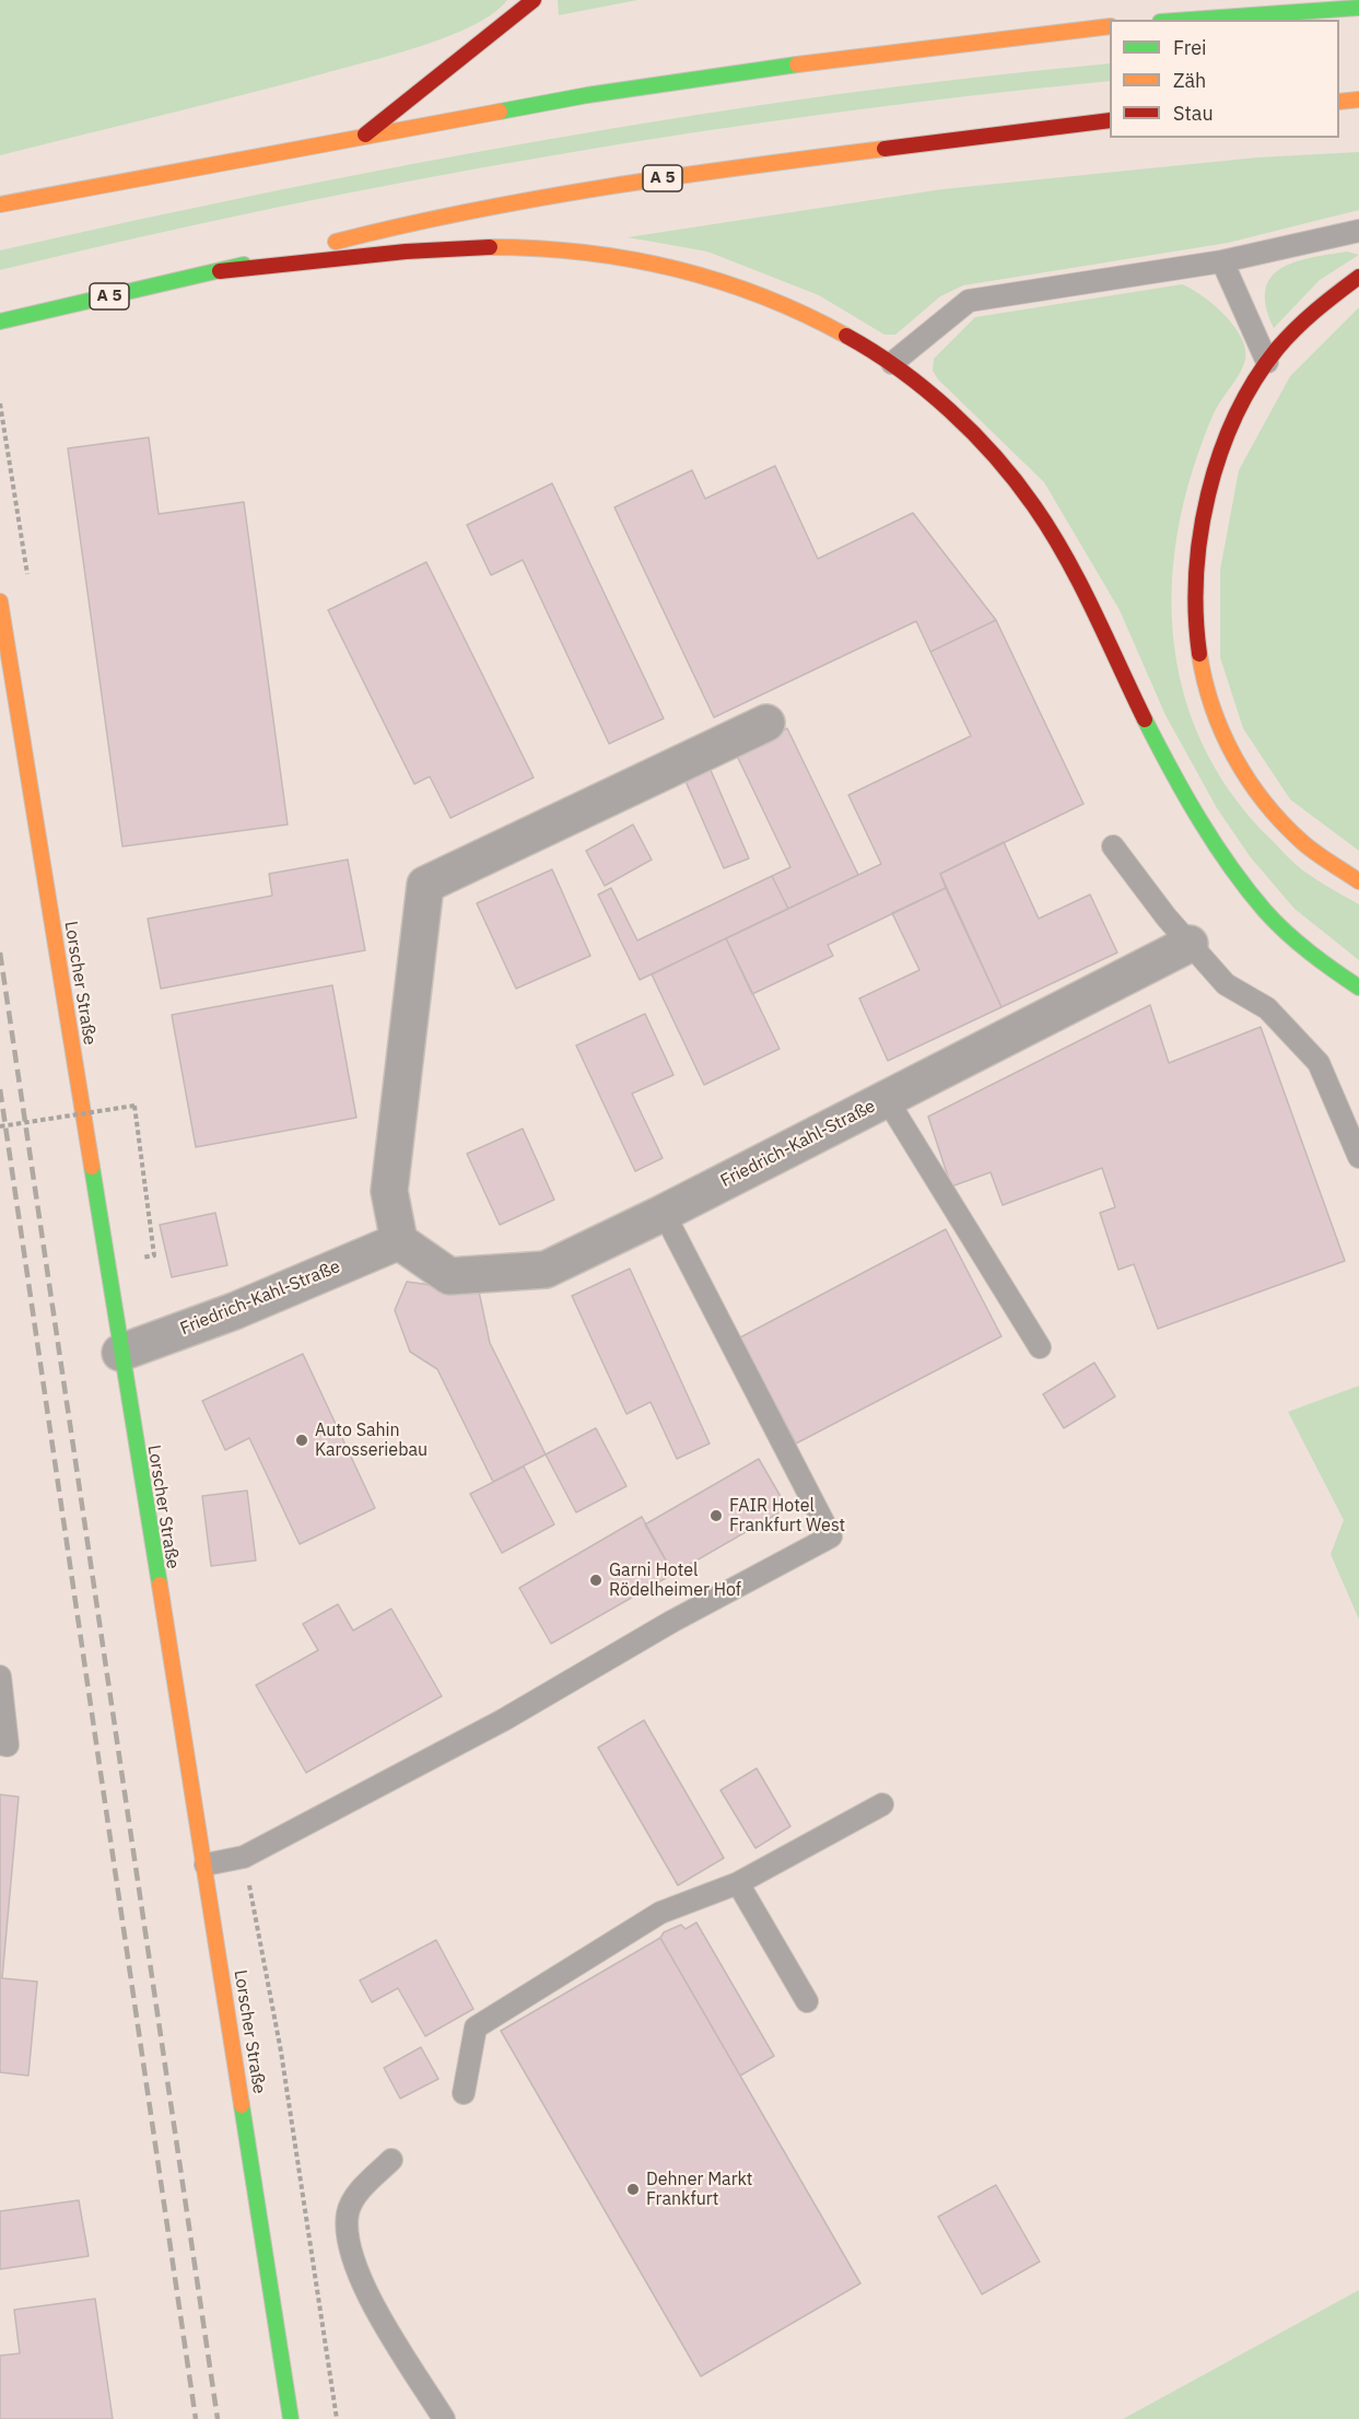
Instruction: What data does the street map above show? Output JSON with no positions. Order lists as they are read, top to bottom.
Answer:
{
  "streets": {
    "main road": ["A 5", "Lorscher Straße"],
    "street": ["Friedrich-Kahl-Straße"]
  },
  "crossings": [
    ["Lorscher Straße", "Friedrich-Kahl-Straße"]
  ],
  "places": [
    "Auto Sahin Karosseriebau",
    "FAIR Hotel Frankfurt West",
    "Garni Hotel Rödelheimer Hof",
    "Dehner Markt Frankfurt"
  ],
  "legend": ["Frei", "Zäh", "Stau"]
}
